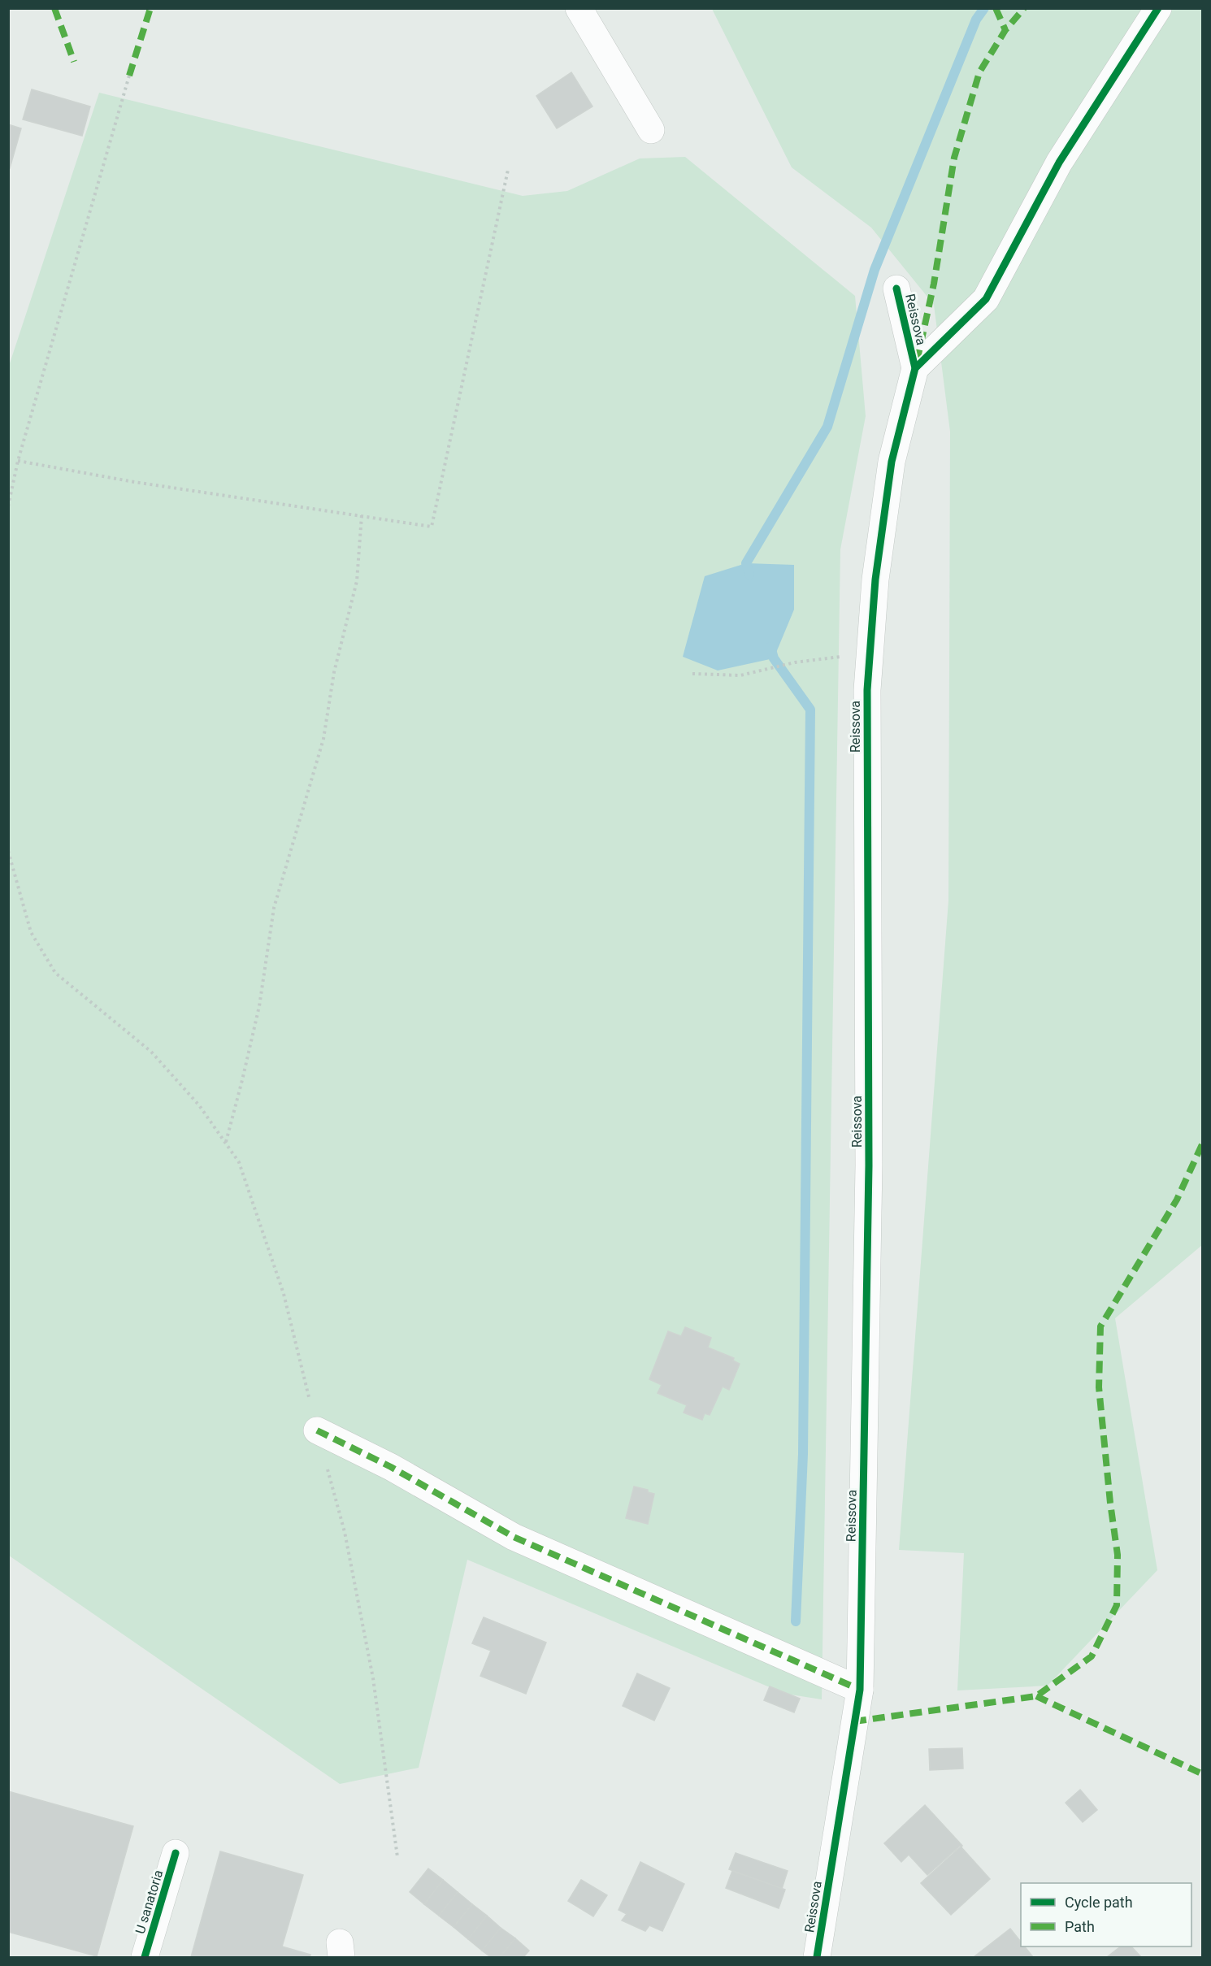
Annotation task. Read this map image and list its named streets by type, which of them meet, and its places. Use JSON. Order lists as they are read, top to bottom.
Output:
{
  "streets": {
    "street": ["Reissova", "U sanatoria"]
  },
  "legend": ["Cycle path", "Path"]
}
